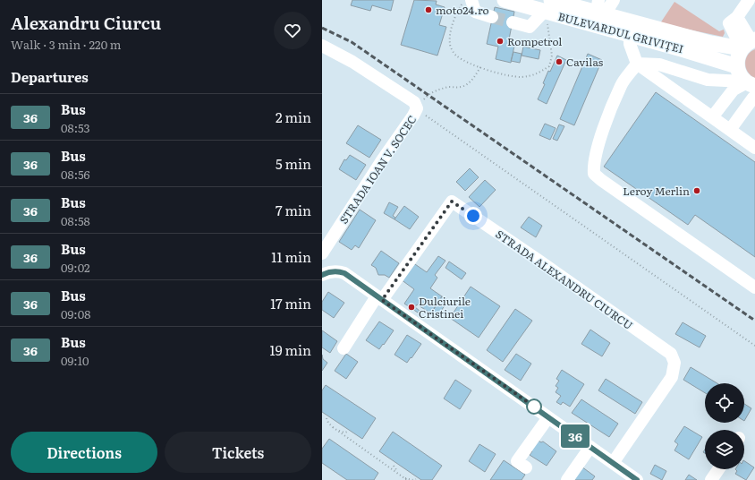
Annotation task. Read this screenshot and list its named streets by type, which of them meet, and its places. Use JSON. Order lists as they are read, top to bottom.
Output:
{
  "streets": {
    "main road": ["BULEVARDUL GRIVIȚEI"],
    "street": ["STRADA IOAN V. SOCEC", "STRADA ALEXANDRU CIURCU"]
  },
  "places": [
    "moto24.ro",
    "Rompetrol",
    "Cavilas",
    "Leroy Merlin",
    "Dulciurile Cristinei"
  ],
  "lines": ["bus line 36"],
  "page": {
    "heading": [
      ["Alexandru Ciurcu", "Walk · 3 min · 220 m"],
      "Departures"
    ],
    "on_map": "36",
    "list": [
      {
        "mark": "36",
        "name": "Bus",
        "note": "08:53",
        "value": "2 min"
      },
      {
        "mark": "36",
        "name": "Bus",
        "note": "08:56",
        "value": "5 min"
      },
      {
        "mark": "36",
        "name": "Bus",
        "note": "08:58",
        "value": "7 min"
      },
      {
        "mark": "36",
        "name": "Bus",
        "note": "09:02",
        "value": "11 min"
      },
      {
        "mark": "36",
        "name": "Bus",
        "note": "09:08",
        "value": "17 min"
      },
      {
        "mark": "36",
        "name": "Bus",
        "note": "09:10",
        "value": "19 min"
      }
    ],
    "buttons": ["Directions", "Tickets"]
  }
}
